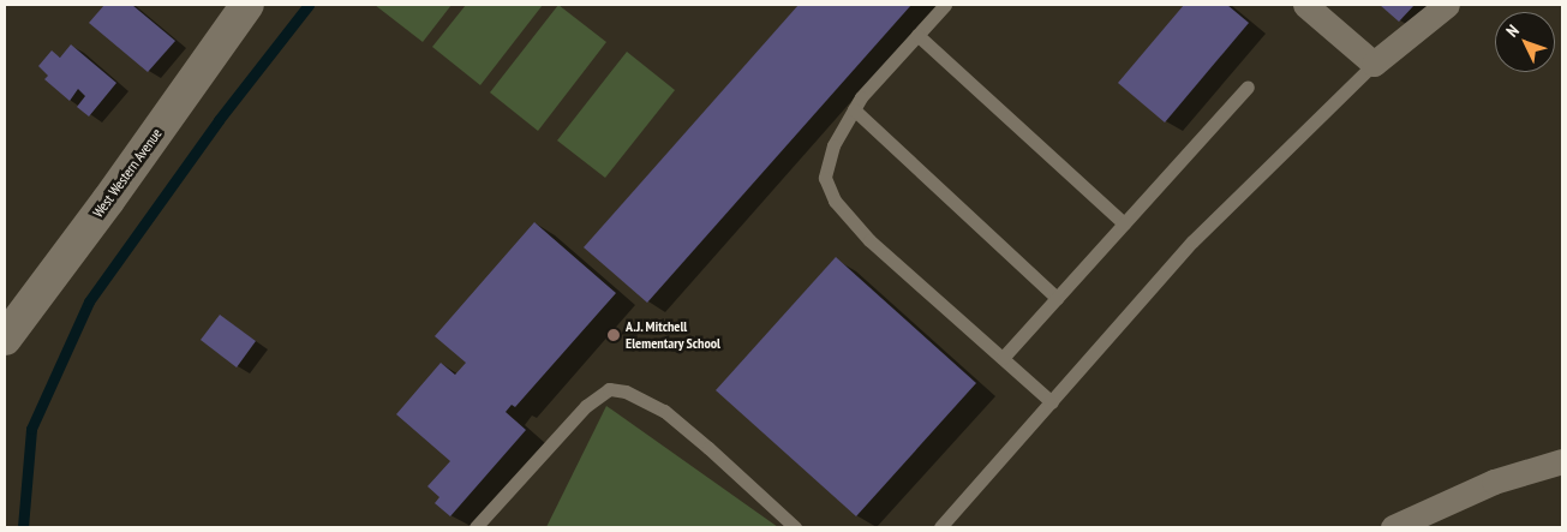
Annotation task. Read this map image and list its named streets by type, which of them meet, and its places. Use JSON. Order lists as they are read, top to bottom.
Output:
{
  "streets": {
    "street": ["West Western Avenue"]
  },
  "places": ["A.J. Mitchell Elementary School"],
  "north": "top left"
}
